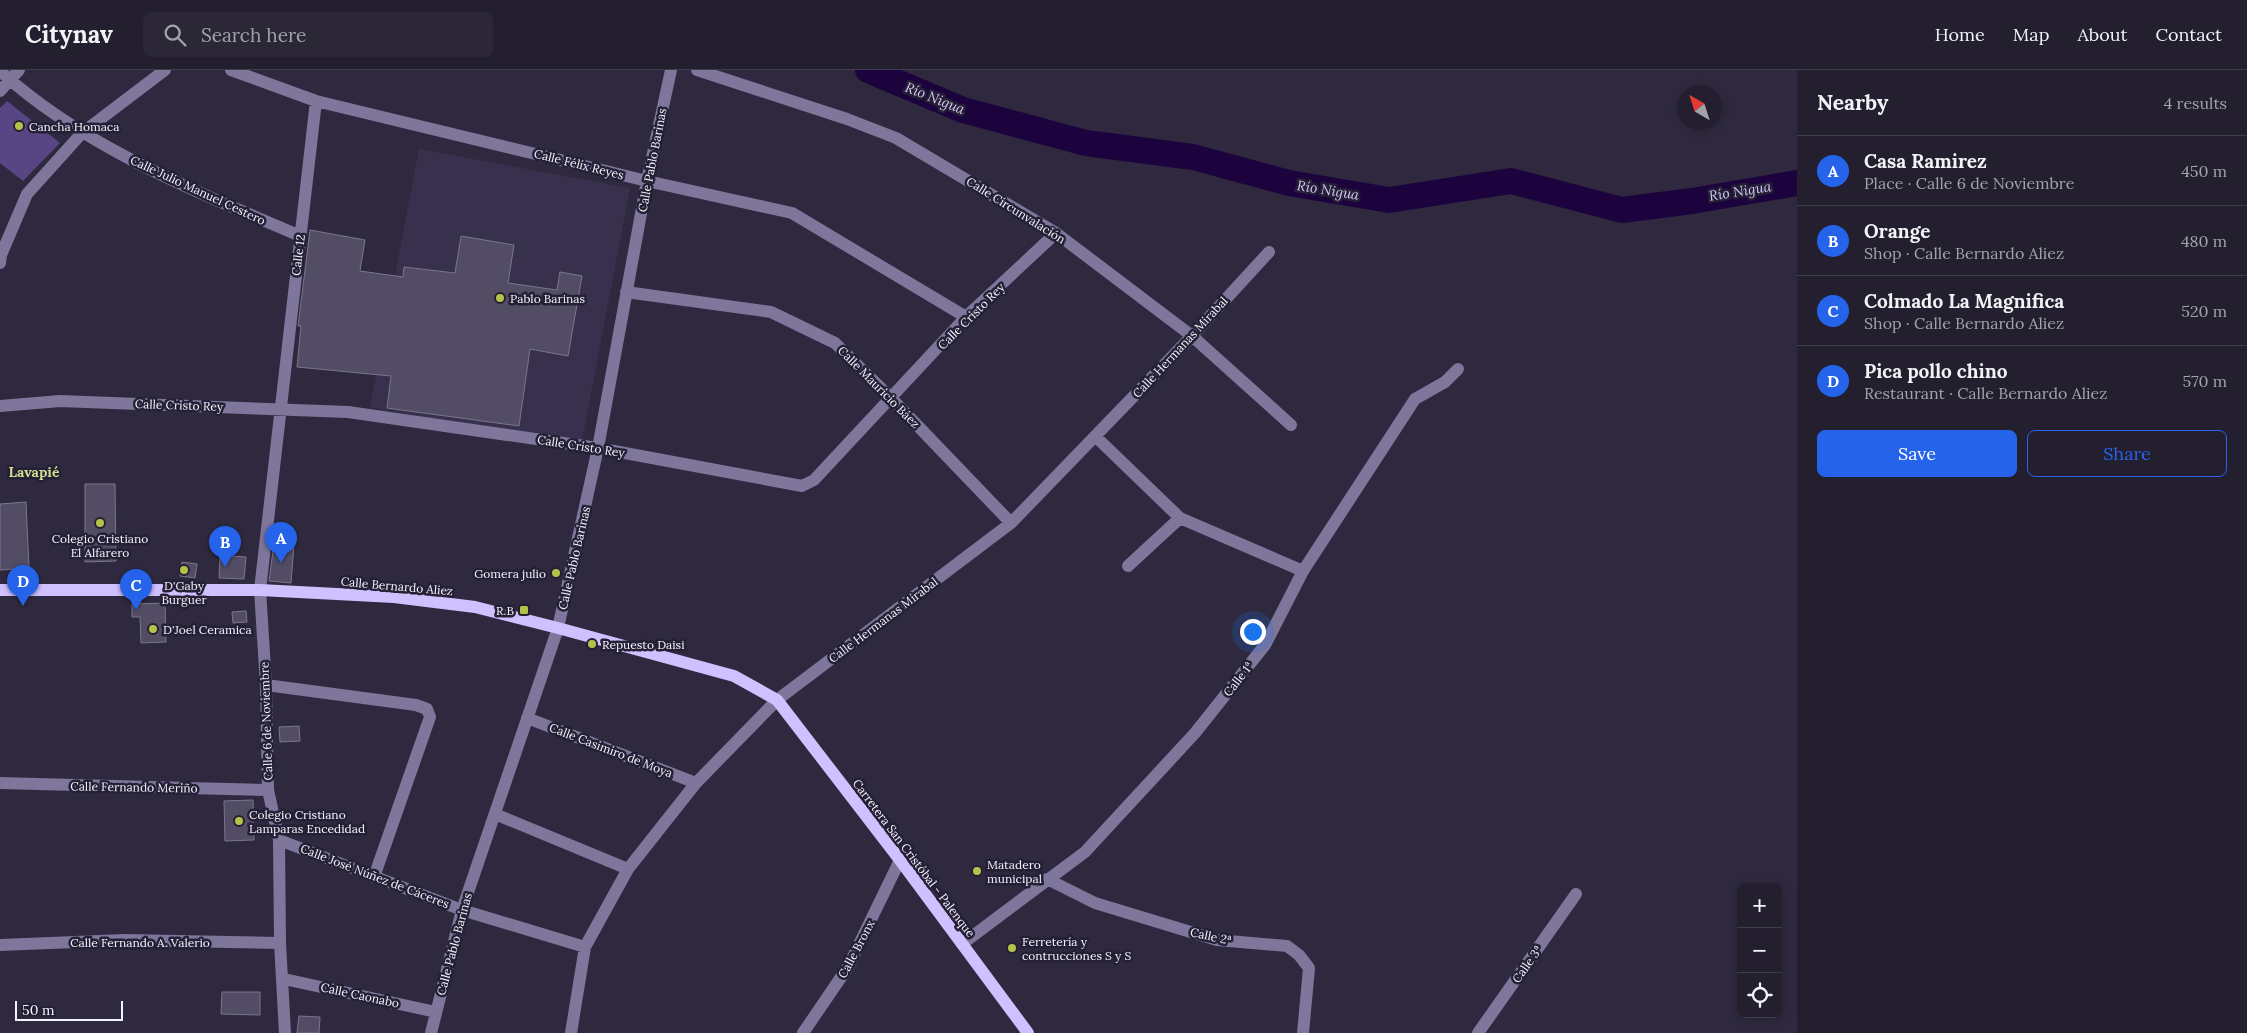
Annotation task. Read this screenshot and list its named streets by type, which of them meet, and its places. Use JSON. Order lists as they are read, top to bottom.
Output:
{
  "streets": {
    "main road": ["Calle Bernardo Aliez", "Carretera San Cristóbal - Palenque"],
    "street": [
      "Calle Pablo Barinas",
      "Calle Félix Reyes",
      "Calle Julio Manuel Cestero",
      "Calle Circunvalación",
      "Calle 12",
      "Calle Cristo Rey",
      "Calle Hermanas Mirabal",
      "Calle Mauricio Báez",
      "Calle 1ª",
      "Calle 6 de Noviembre",
      "Calle Casimiro de Moya",
      "Calle Fernando Meriño",
      "Calle José Núñez de Cáceres",
      "Calle 2ª",
      "Calle Fernando A. Valerio",
      "Calle Bronx",
      "Calle 3ª",
      "Calle Caonabo"
    ]
  },
  "crossings": [
    ["Calle Pablo Barinas", "Calle Félix Reyes"],
    ["Calle Pablo Barinas", "Calle Cristo Rey"],
    ["Calle Pablo Barinas", "Calle Mauricio Báez"],
    ["Calle Pablo Barinas", "Calle Bernardo Aliez"],
    ["Calle Pablo Barinas", "Calle Casimiro de Moya"],
    ["Calle Pablo Barinas", "Calle José Núñez de Cáceres"],
    ["Calle Pablo Barinas", "Calle Caonabo"],
    ["Calle Félix Reyes", "Calle 12"],
    ["Calle Félix Reyes", "Calle Cristo Rey"],
    ["Calle Julio Manuel Cestero", "Calle 12"],
    ["Calle Circunvalación", "Calle Cristo Rey"],
    ["Calle Circunvalación", "Calle Hermanas Mirabal"],
    ["Calle 12", "Calle Cristo Rey"],
    ["Calle 12", "Calle 6 de Noviembre"],
    ["Calle Cristo Rey", "Calle Mauricio Báez"],
    ["Calle Cristo Rey", "Calle 6 de Noviembre"],
    ["Calle Hermanas Mirabal", "Calle Mauricio Báez"],
    ["Calle Hermanas Mirabal", "Calle Bernardo Aliez"],
    ["Calle Hermanas Mirabal", "Calle Casimiro de Moya"],
    ["Calle Hermanas Mirabal", "Carretera San Cristóbal - Palenque"],
    ["Calle Hermanas Mirabal", "Calle José Núñez de Cáceres"],
    ["Calle Bernardo Aliez", "Calle 6 de Noviembre"],
    ["Calle Bernardo Aliez", "Carretera San Cristóbal - Palenque"],
    ["Calle 1ª", "Carretera San Cristóbal - Palenque"],
    ["Calle 1ª", "Calle 2ª"],
    ["Calle 6 de Noviembre", "Calle Fernando Meriño"],
    ["Calle 6 de Noviembre", "Calle José Núñez de Cáceres"],
    ["Calle 6 de Noviembre", "Calle Fernando A. Valerio"],
    ["Calle 6 de Noviembre", "Calle Caonabo"],
    ["Carretera San Cristóbal - Palenque", "Calle Bronx"]
  ],
  "districts": ["Lavapié"],
  "water": ["Río Nigua"],
  "places": {
    "other": [
      "Cancha Homaca",
      "Pablo Barinas",
      "Colegio Cristiano El Alfarero",
      "D'Gaby Burguer",
      "Gomera julio",
      "D'Joel Ceramica",
      "Repuesto Daisi",
      "Colegio Cristiano Lamparas Encedidad",
      "Matadero municipal",
      "Ferretería y contrucciones S y S"
    ],
    "transit": ["R.B"]
  },
  "scale_bar": "50 m",
  "north": "top left",
  "page": {
    "header": "Citynav",
    "search": "Search here",
    "nav": [
      "Home",
      "Map",
      "About",
      "Contact"
    ],
    "heading": ["Nearby", "4 results"],
    "list": [
      {
        "mark": "A",
        "name": "Casa Ramirez",
        "note": "Place · Calle 6 de Noviembre",
        "value": "450 m"
      },
      {
        "mark": "B",
        "name": "Orange",
        "note": "Shop · Calle Bernardo Aliez",
        "value": "480 m"
      },
      {
        "mark": "C",
        "name": "Colmado La Magnifica",
        "note": "Shop · Calle Bernardo Aliez",
        "value": "520 m"
      },
      {
        "mark": "D",
        "name": "Pica pollo chino",
        "note": "Restaurant · Calle Bernardo Aliez",
        "value": "570 m"
      }
    ],
    "buttons": ["Save", "Share"],
    "pins": [
      "A",
      "B",
      "D",
      "C"
    ],
    "map_buttons": ["+", "−"],
    "scale": "50 m"
  }
}
